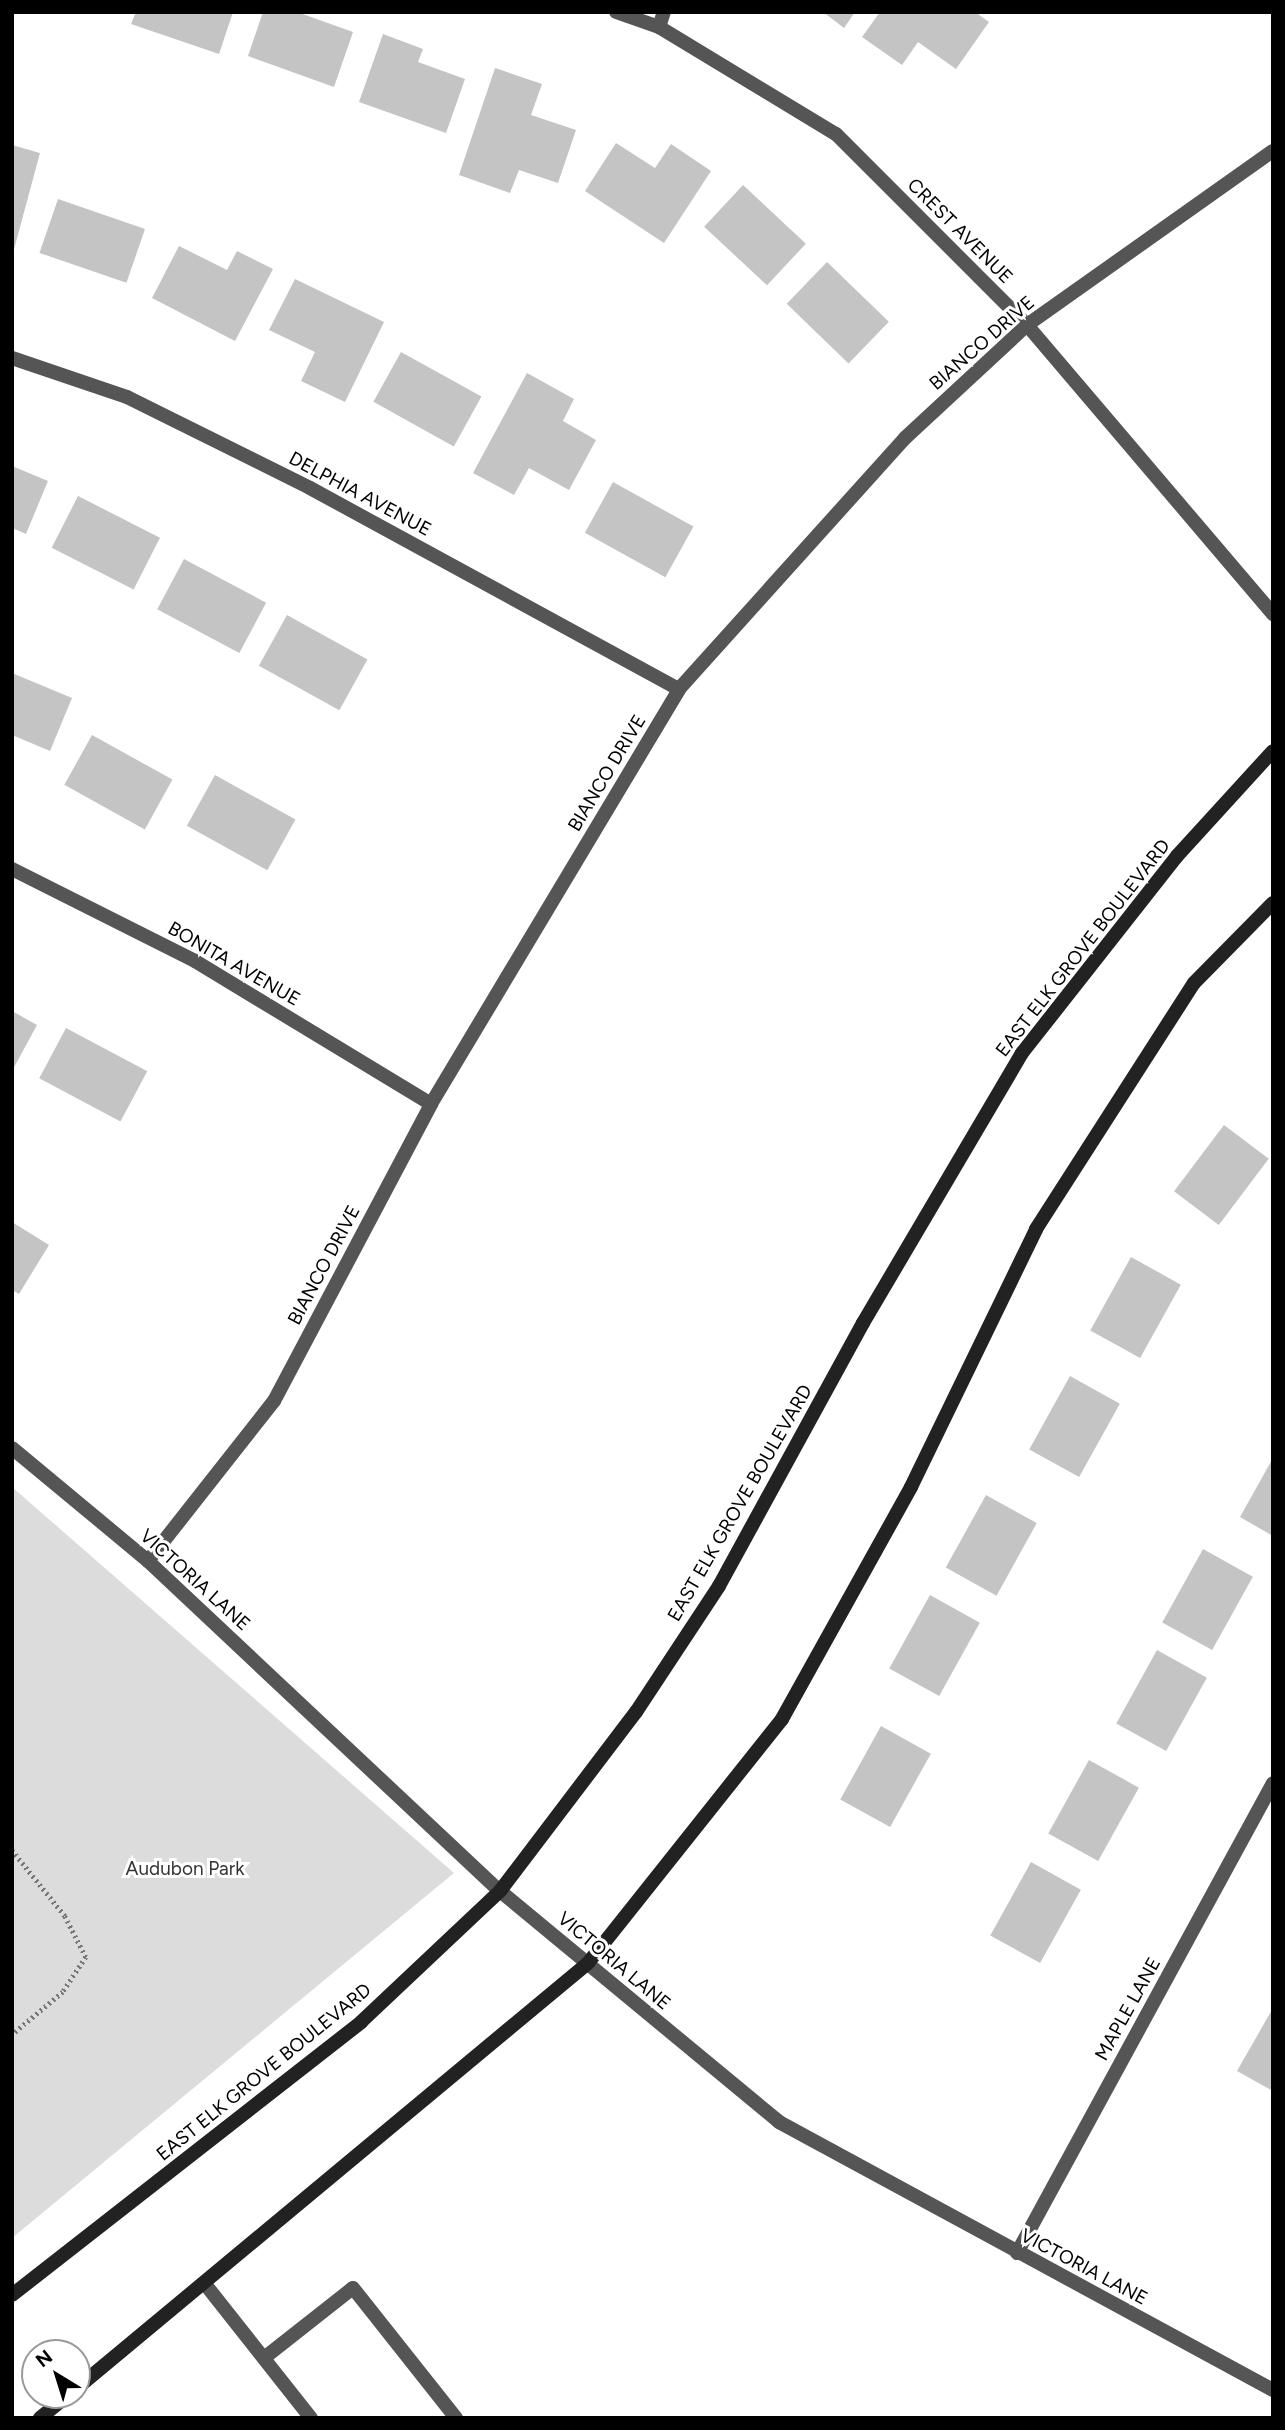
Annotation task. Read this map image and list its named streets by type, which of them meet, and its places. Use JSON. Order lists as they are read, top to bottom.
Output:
{
  "streets": {
    "street": [
      "CREST AVENUE",
      "BIANCO DRIVE",
      "DELPHIA AVENUE",
      "EAST ELK GROVE BOULEVARD",
      "BONITA AVENUE",
      "VICTORIA LANE",
      "MAPLE LANE"
    ]
  },
  "crossings": [
    ["CREST AVENUE", "BIANCO DRIVE"],
    ["BIANCO DRIVE", "DELPHIA AVENUE"],
    ["BIANCO DRIVE", "BONITA AVENUE"],
    ["BIANCO DRIVE", "VICTORIA LANE"],
    ["EAST ELK GROVE BOULEVARD", "VICTORIA LANE"],
    ["VICTORIA LANE", "MAPLE LANE"]
  ],
  "parks": ["Audubon Park"],
  "north": "top left"
}
